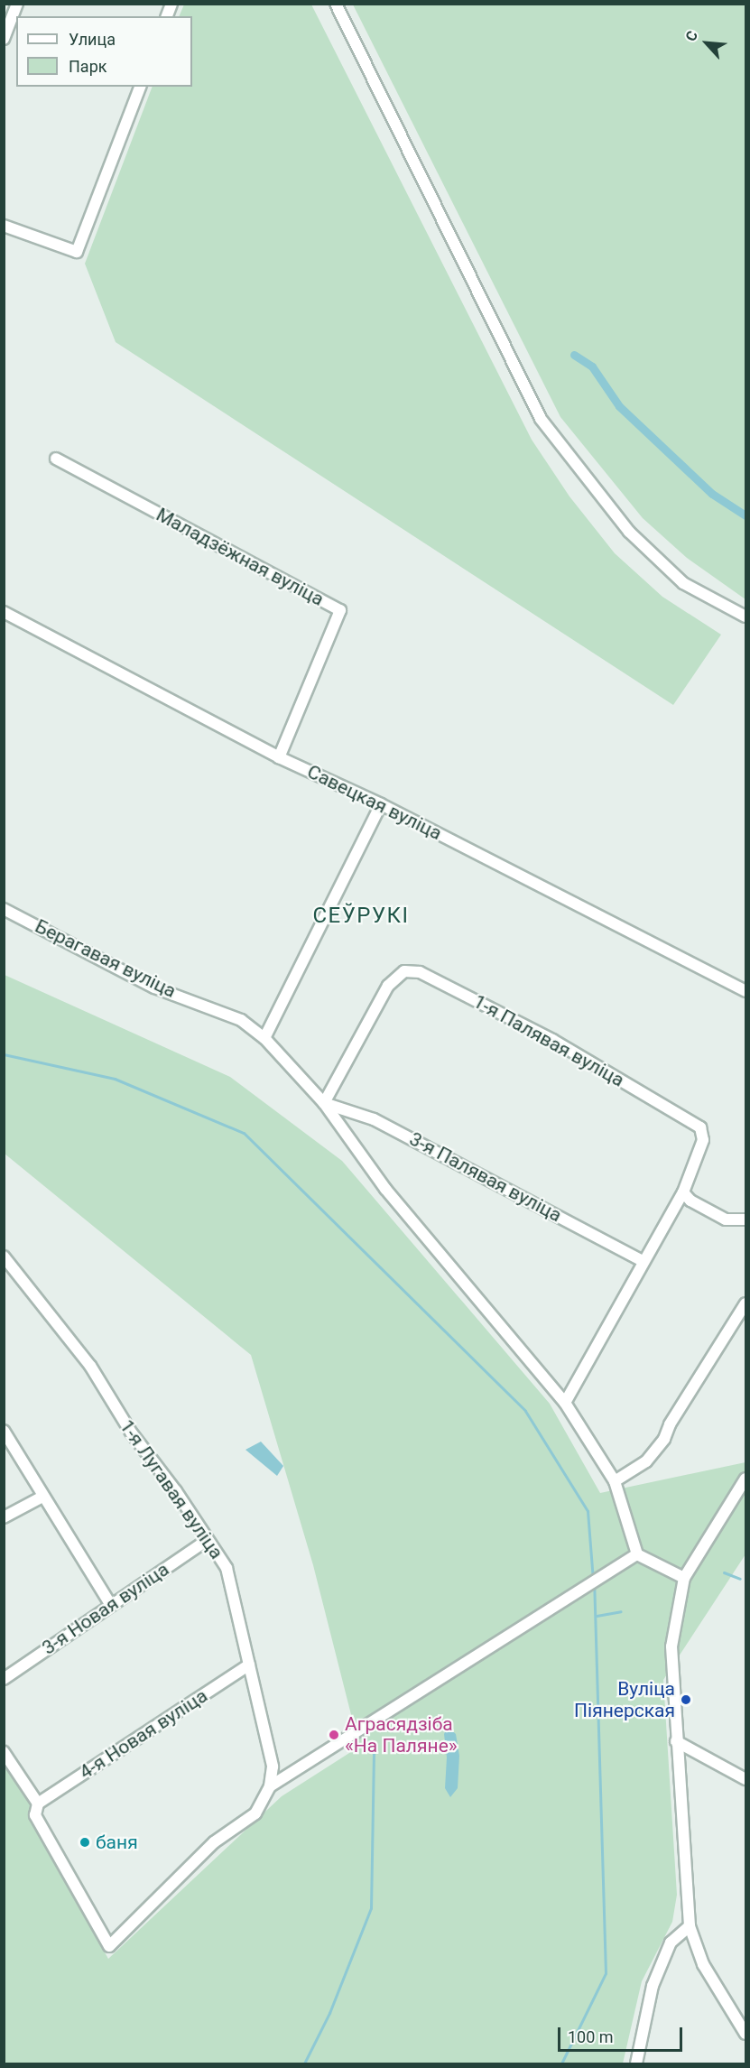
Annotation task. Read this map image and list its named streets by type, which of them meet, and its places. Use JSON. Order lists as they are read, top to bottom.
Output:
{
  "streets": {
    "street": [
      "Маладзёжная вуліца",
      "Савецкая вуліца",
      "Берагавая вуліца",
      "1-я Палявая вуліца",
      "3-я Палявая вуліца",
      "1-я Лугавая вуліца",
      "3-я Новая вуліца",
      "4-я Новая вуліца"
    ]
  },
  "crossings": [
    ["Маладзёжная вуліца", "Савецкая вуліца"],
    ["Берагавая вуліца", "1-я Палявая вуліца"],
    ["Берагавая вуліца", "3-я Палявая вуліца"],
    ["1-я Палявая вуліца", "3-я Палявая вуліца"],
    ["1-я Лугавая вуліца", "3-я Новая вуліца"],
    ["1-я Лугавая вуліца", "4-я Новая вуліца"]
  ],
  "districts": ["СЕЎРУКІ"],
  "places": ["Вуліца Піянерская", "Аграсядзіба «На Паляне»", "баня"],
  "legend": ["Улица", "Парк"],
  "scale_bar": "100 m",
  "north": "top left"
}
